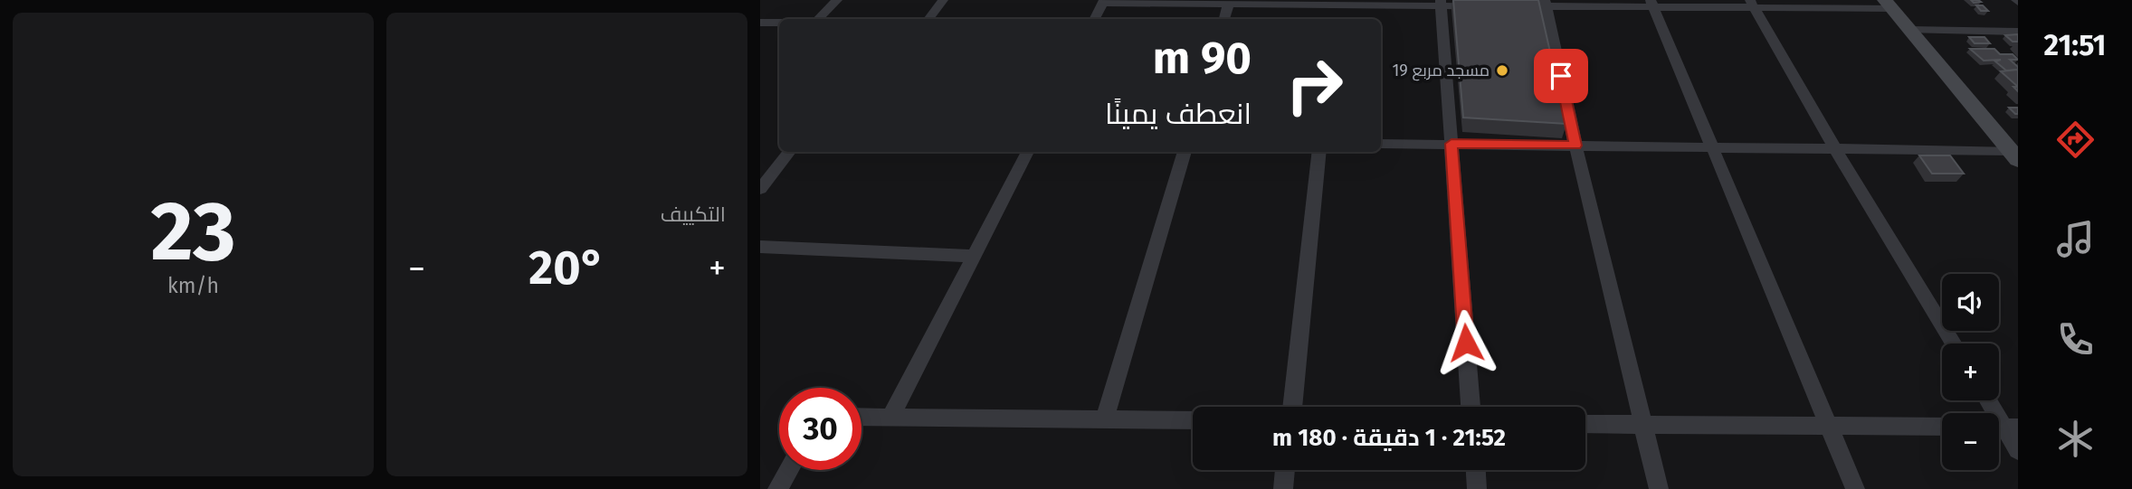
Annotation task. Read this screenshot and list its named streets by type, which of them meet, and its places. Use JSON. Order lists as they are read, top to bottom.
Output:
{
  "places": ["مسجد مربع 19"],
  "page": {
    "tabs": "21:51",
    "tile": [
      "التكييف",
      ["23", "km/h"]
    ],
    "turn": ["90 m", "انعطف يمينًا"],
    "heat": ["−", "20°", "+"],
    "map_buttons": ["+", "−"],
    "limit": "30",
    "trip": "21:52 · 1 دقيقة · 180 m"
  }
}
